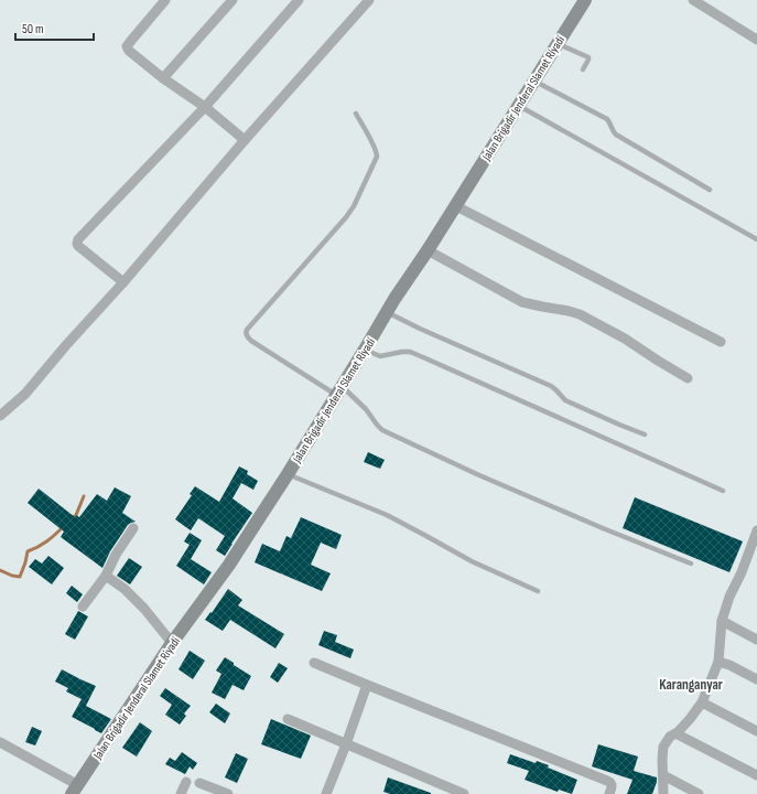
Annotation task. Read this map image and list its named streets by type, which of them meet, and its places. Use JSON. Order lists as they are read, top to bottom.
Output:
{
  "streets": {
    "main road": ["Jalan Brigadir Jenderal Slamet Riyadi"]
  },
  "districts": ["Karanganyar"],
  "scale_bar": "50 m"
}
